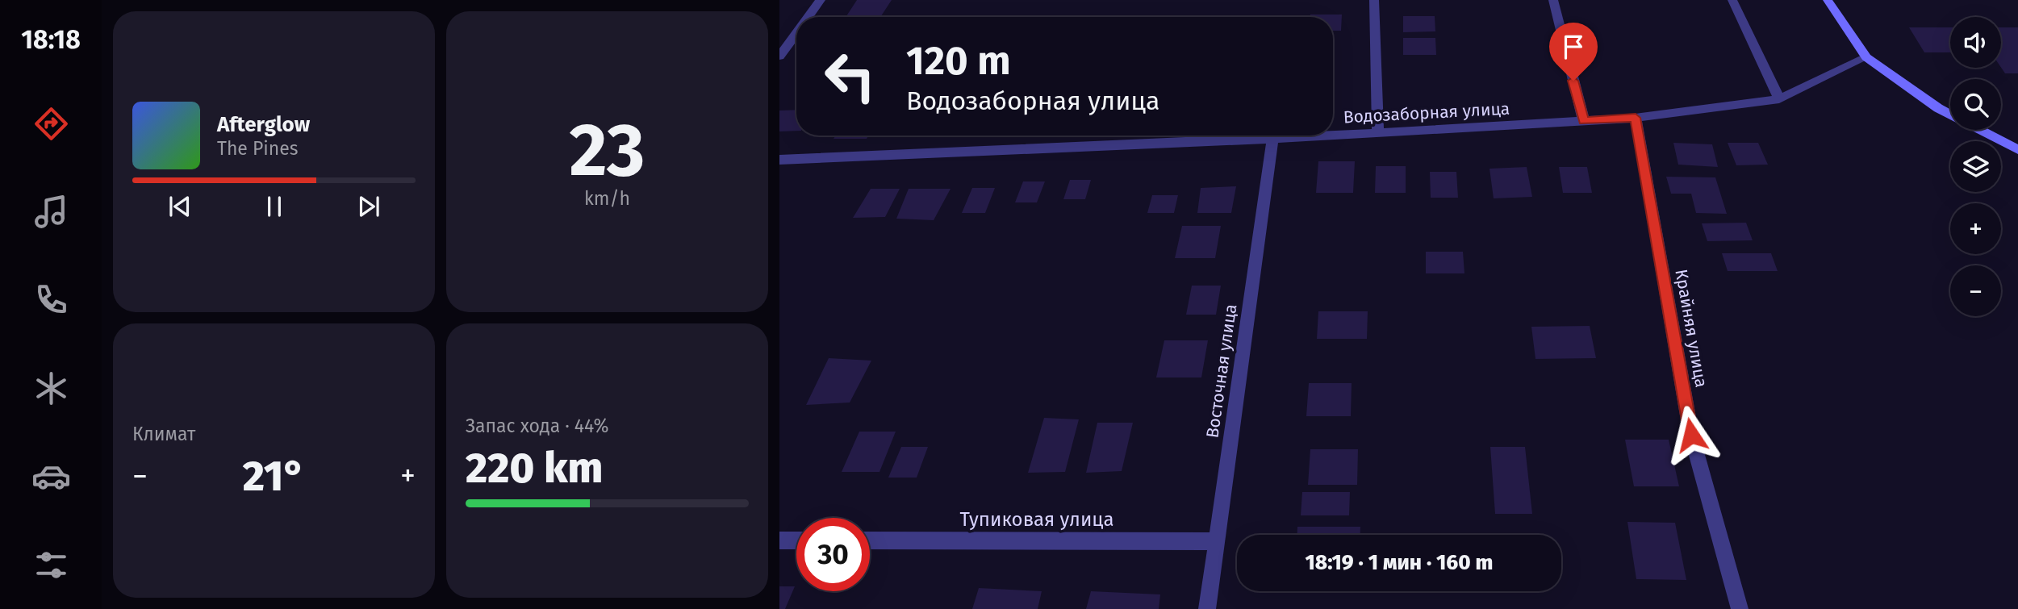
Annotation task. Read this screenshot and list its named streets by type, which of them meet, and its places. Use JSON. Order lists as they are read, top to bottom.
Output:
{
  "streets": {
    "street": [
      "Водозаборная улица",
      "Крайняя улица",
      "Восточная улица",
      "Тупиковая улица"
    ]
  },
  "crossings": [
    ["Водозаборная улица", "Крайняя улица"],
    ["Водозаборная улица", "Восточная улица"],
    ["Восточная улица", "Тупиковая улица"]
  ],
  "page": {
    "tabs": "18:18",
    "tile": [
      ["23", "km/h"],
      "Климат",
      ["Запас хода · 44%", "220 km"]
    ],
    "map_buttons": ["+", "−"],
    "turn": ["120 m", "Водозаборная улица"],
    "song": ["Afterglow", "The Pines"],
    "heat": ["−", "21°", "+"],
    "limit": "30",
    "trip": "18:19 · 1 мин · 160 m"
  }
}
